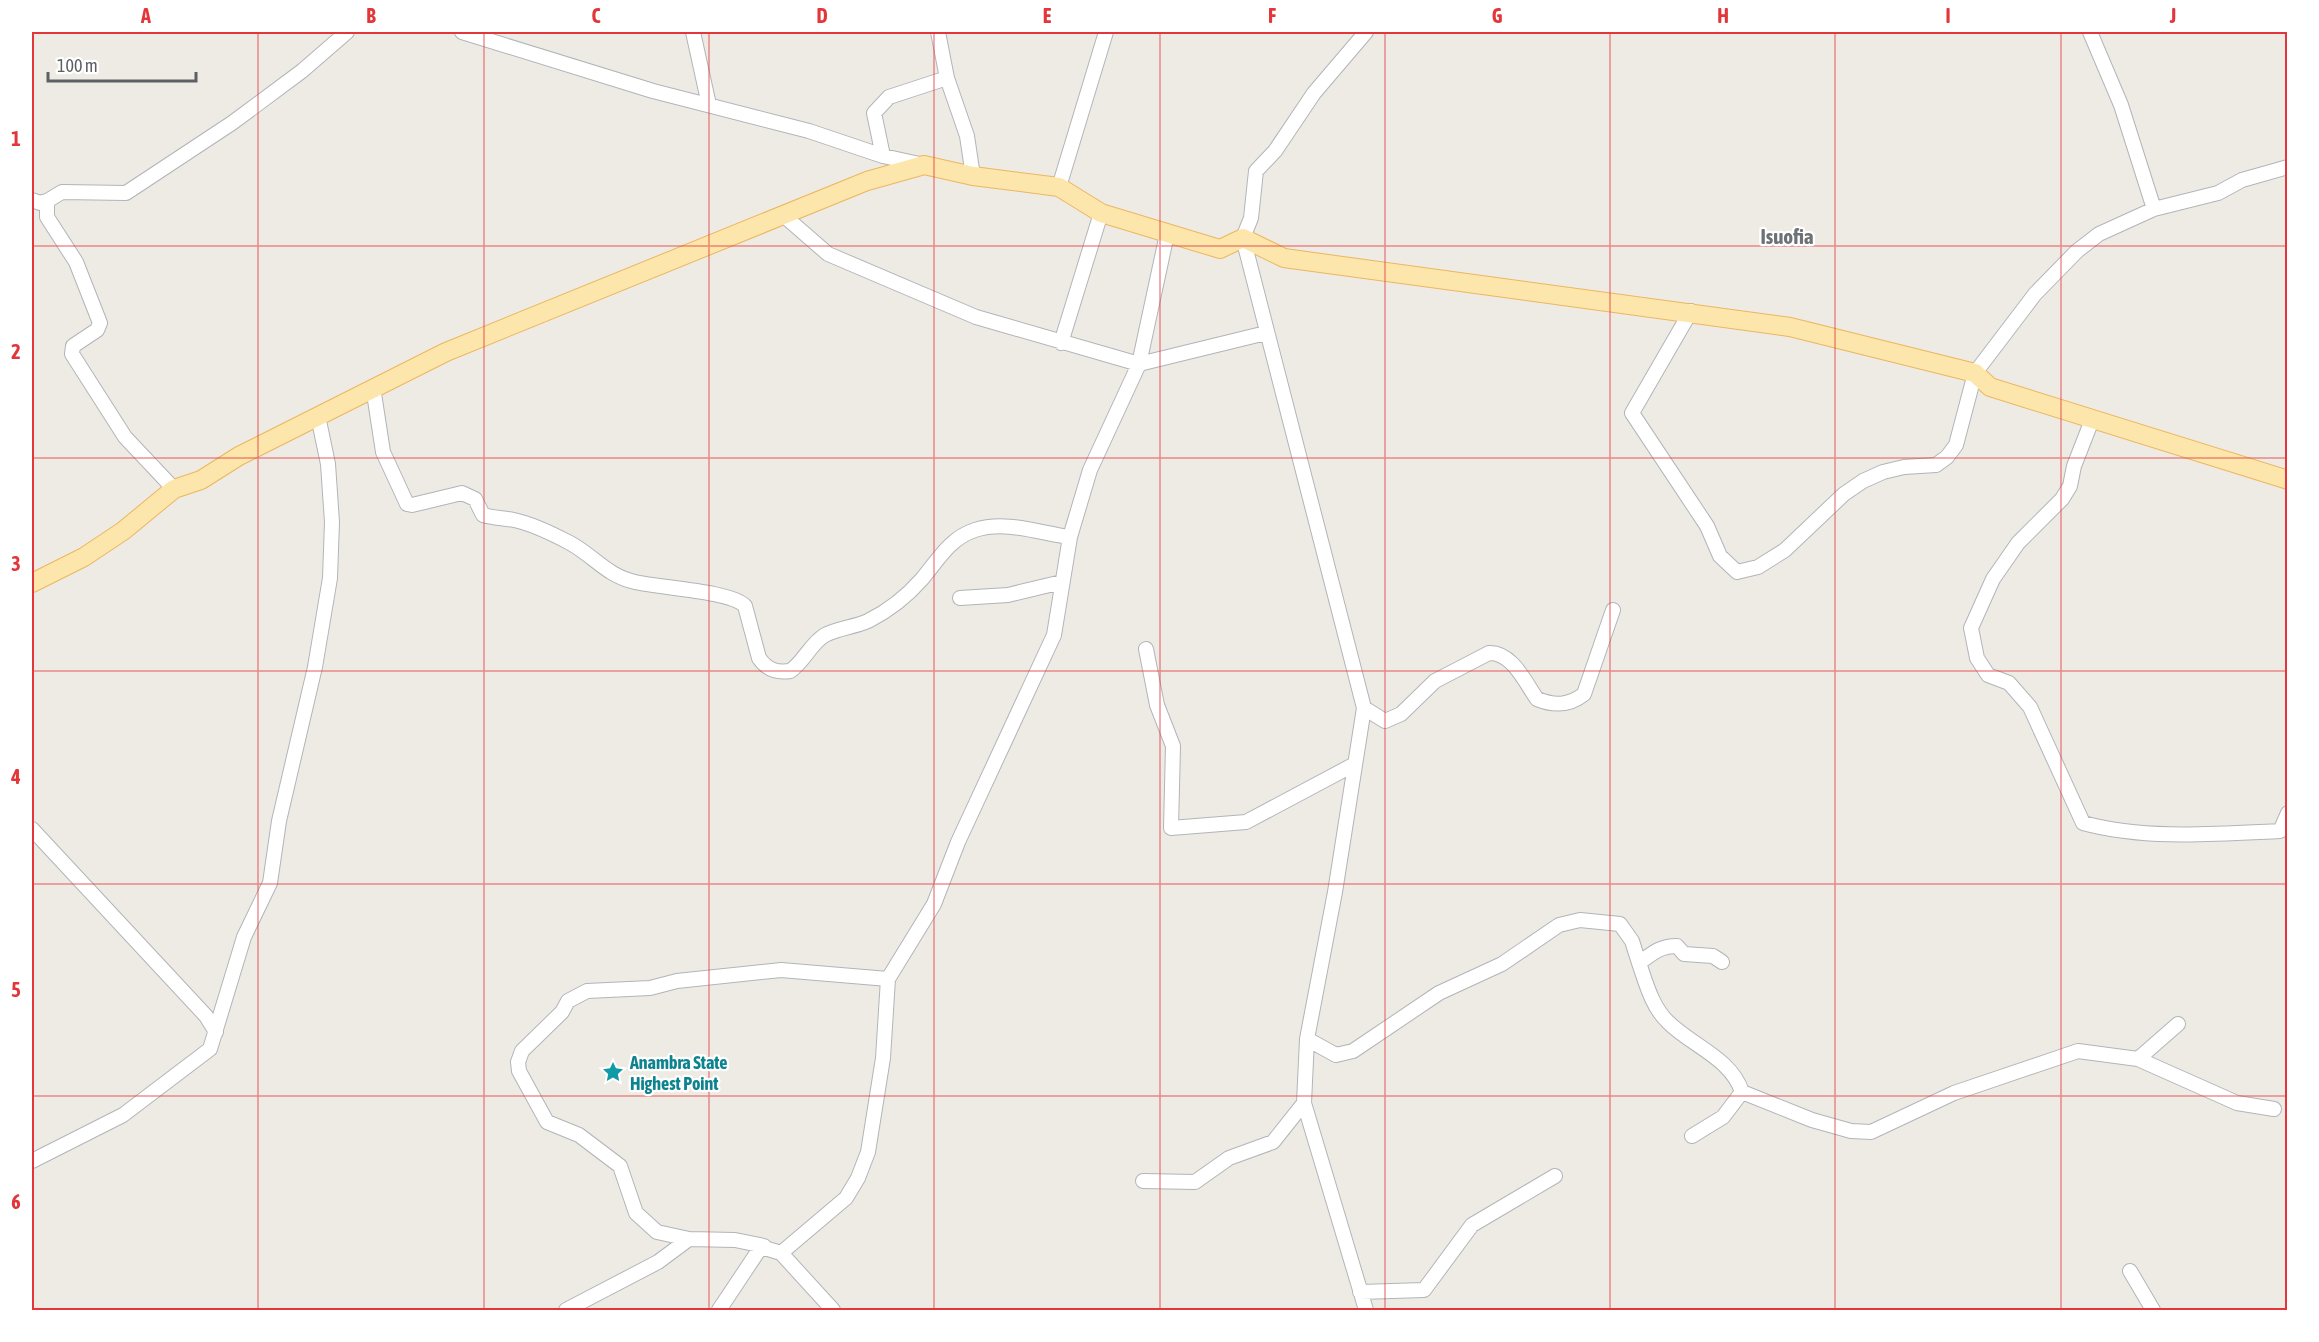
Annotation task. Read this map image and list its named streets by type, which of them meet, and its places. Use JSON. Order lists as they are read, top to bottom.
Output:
{
  "districts": ["Isuofia"],
  "places": {
    "place": ["Anambra State Highest Point"]
  },
  "scale_bar": "100 m",
  "grid": {
    "columns": [
      "A",
      "B",
      "C",
      "D",
      "E",
      "F",
      "G",
      "H",
      "I",
      "J"
    ],
    "rows": [
      "1",
      "2",
      "3",
      "4",
      "5",
      "6"
    ]
  }
}
